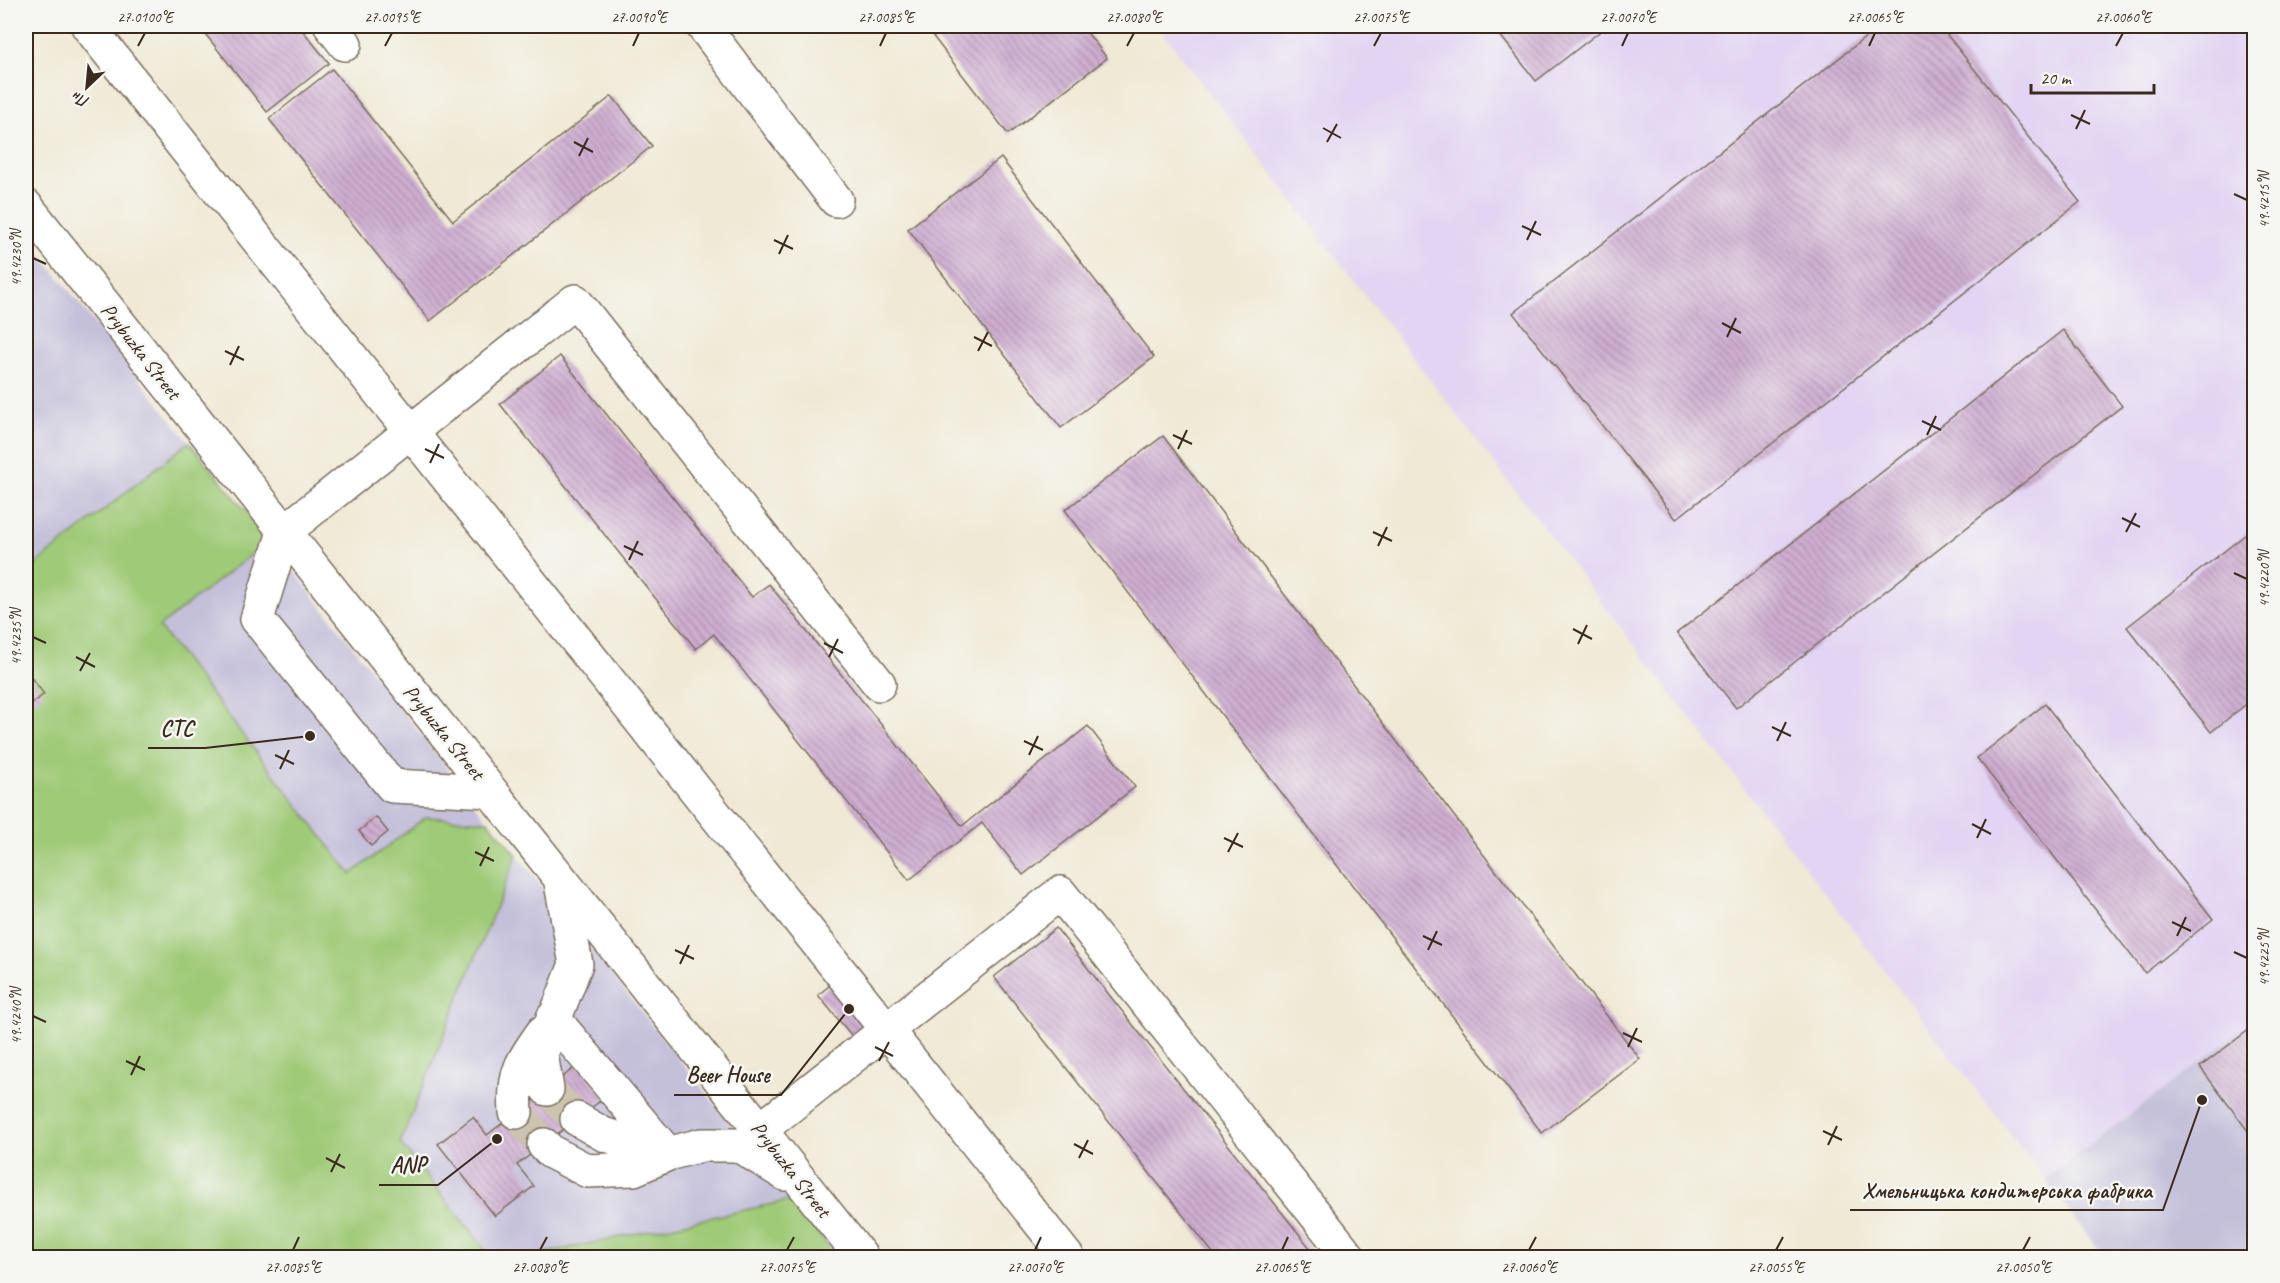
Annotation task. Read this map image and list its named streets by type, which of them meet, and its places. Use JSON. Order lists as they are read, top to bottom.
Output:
{
  "streets": {
    "street": ["Prybuzka Street"]
  },
  "places": [
    "СТС",
    "Beer House",
    "Хмельницька кондитерська фабрика",
    "ANP"
  ],
  "scale_bar": "20 m",
  "north": "bottom left",
  "coordinates": [
    "27.0100°E",
    "27.0095°E",
    "27.0090°E",
    "27.0085°E",
    "27.0080°E",
    "27.0075°E",
    "27.0070°E",
    "27.0065°E",
    "27.0060°E",
    "49.4215°N",
    "49.4230°N",
    "49.4220°N",
    "49.4235°N",
    "49.4225°N",
    "49.4240°N",
    "27.0055°E",
    "27.0050°E"
  ]
}
